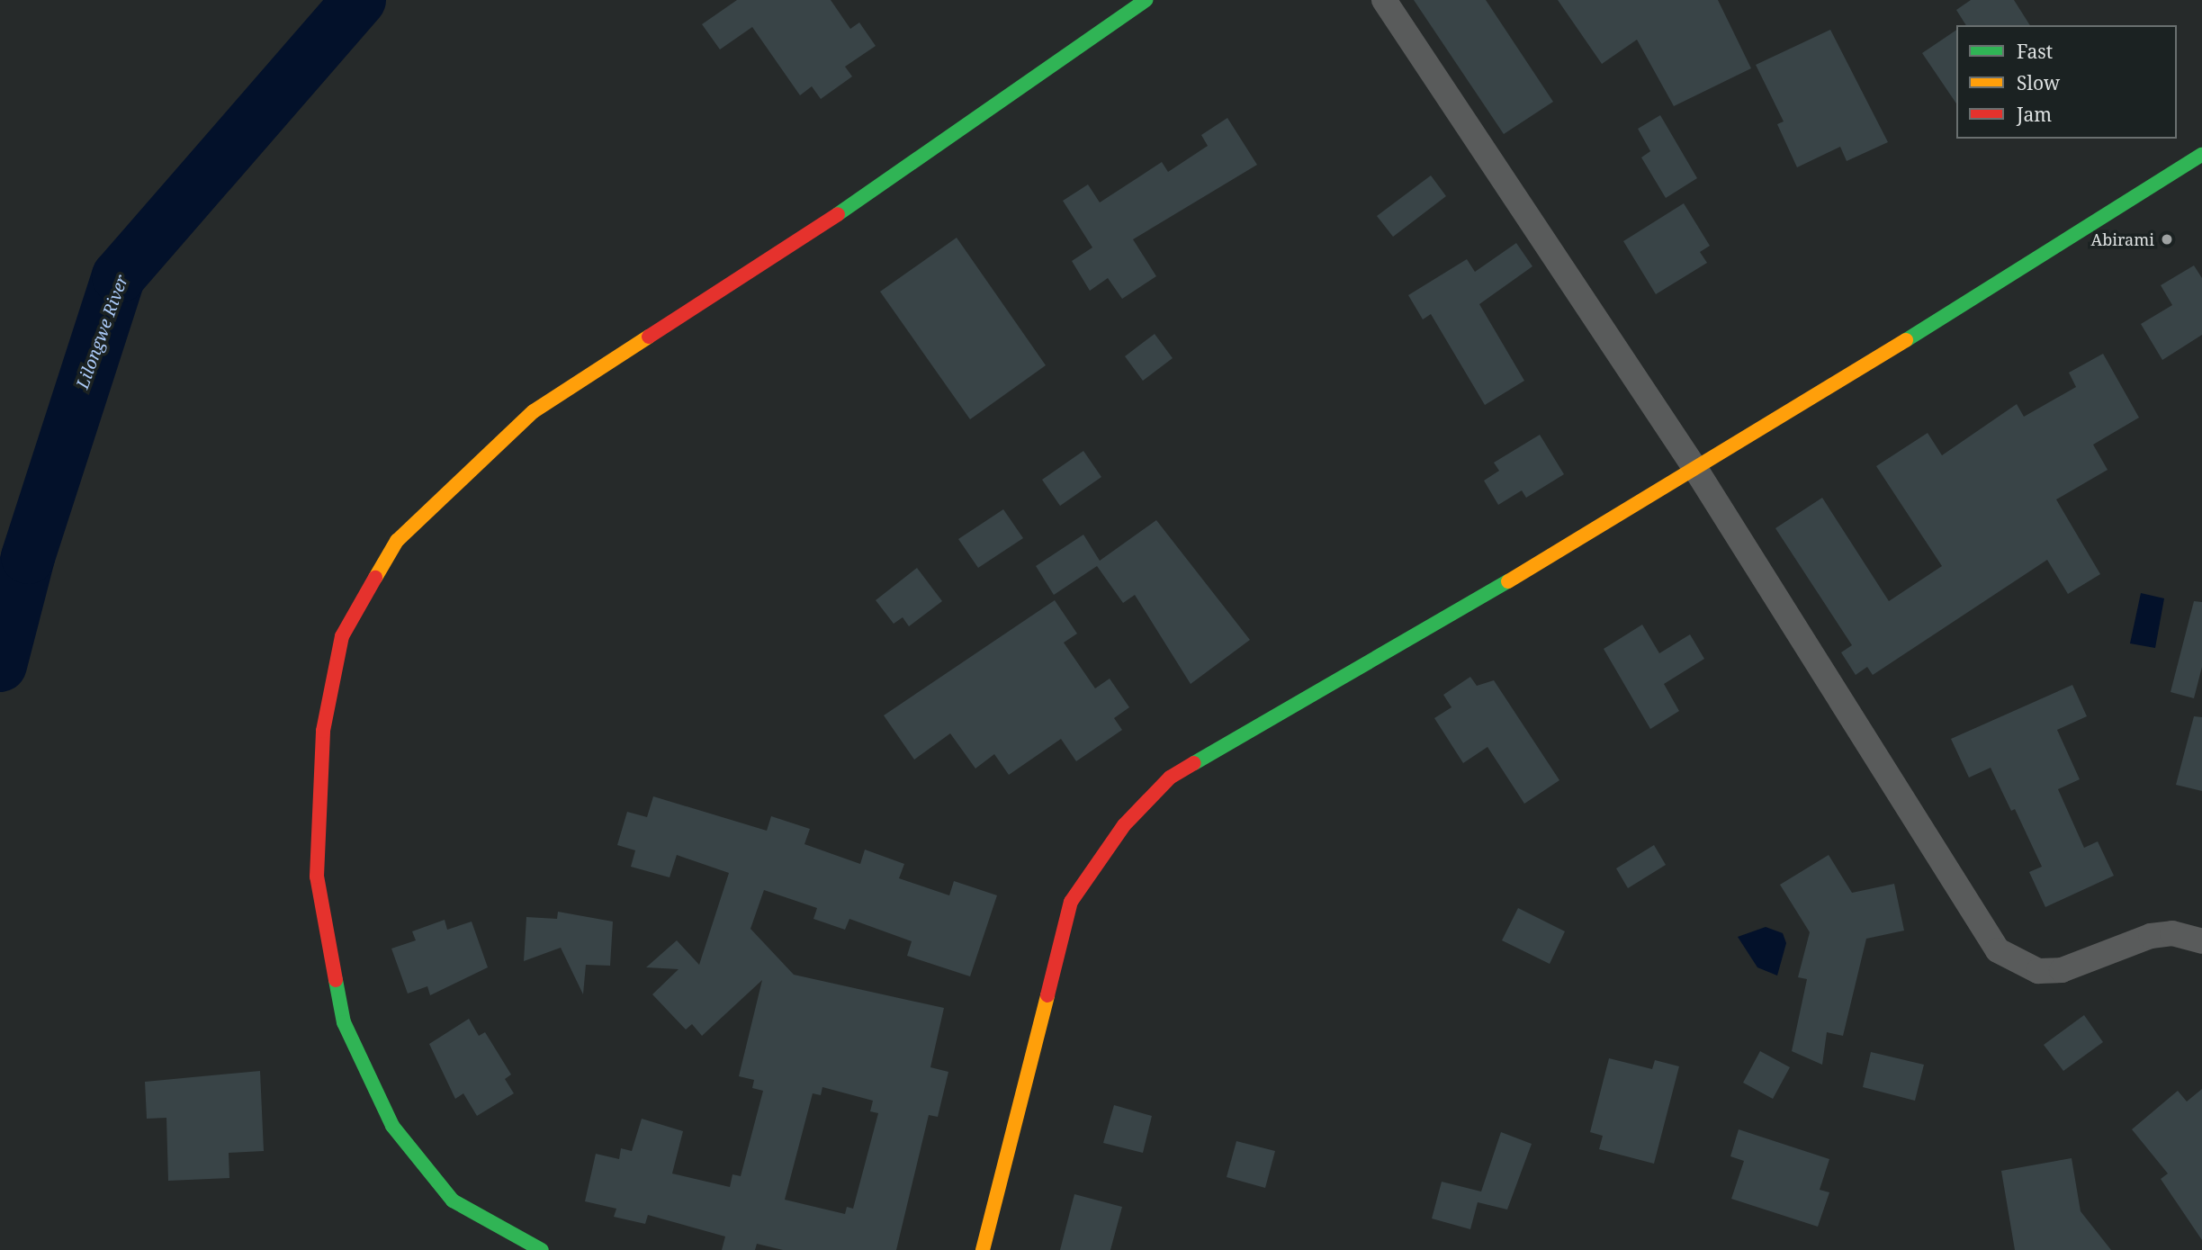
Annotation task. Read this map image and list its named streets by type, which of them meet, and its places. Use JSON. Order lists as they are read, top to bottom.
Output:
{
  "water": ["Lilongwe River"],
  "places": ["Abirami"],
  "legend": ["Fast", "Slow", "Jam"]
}
